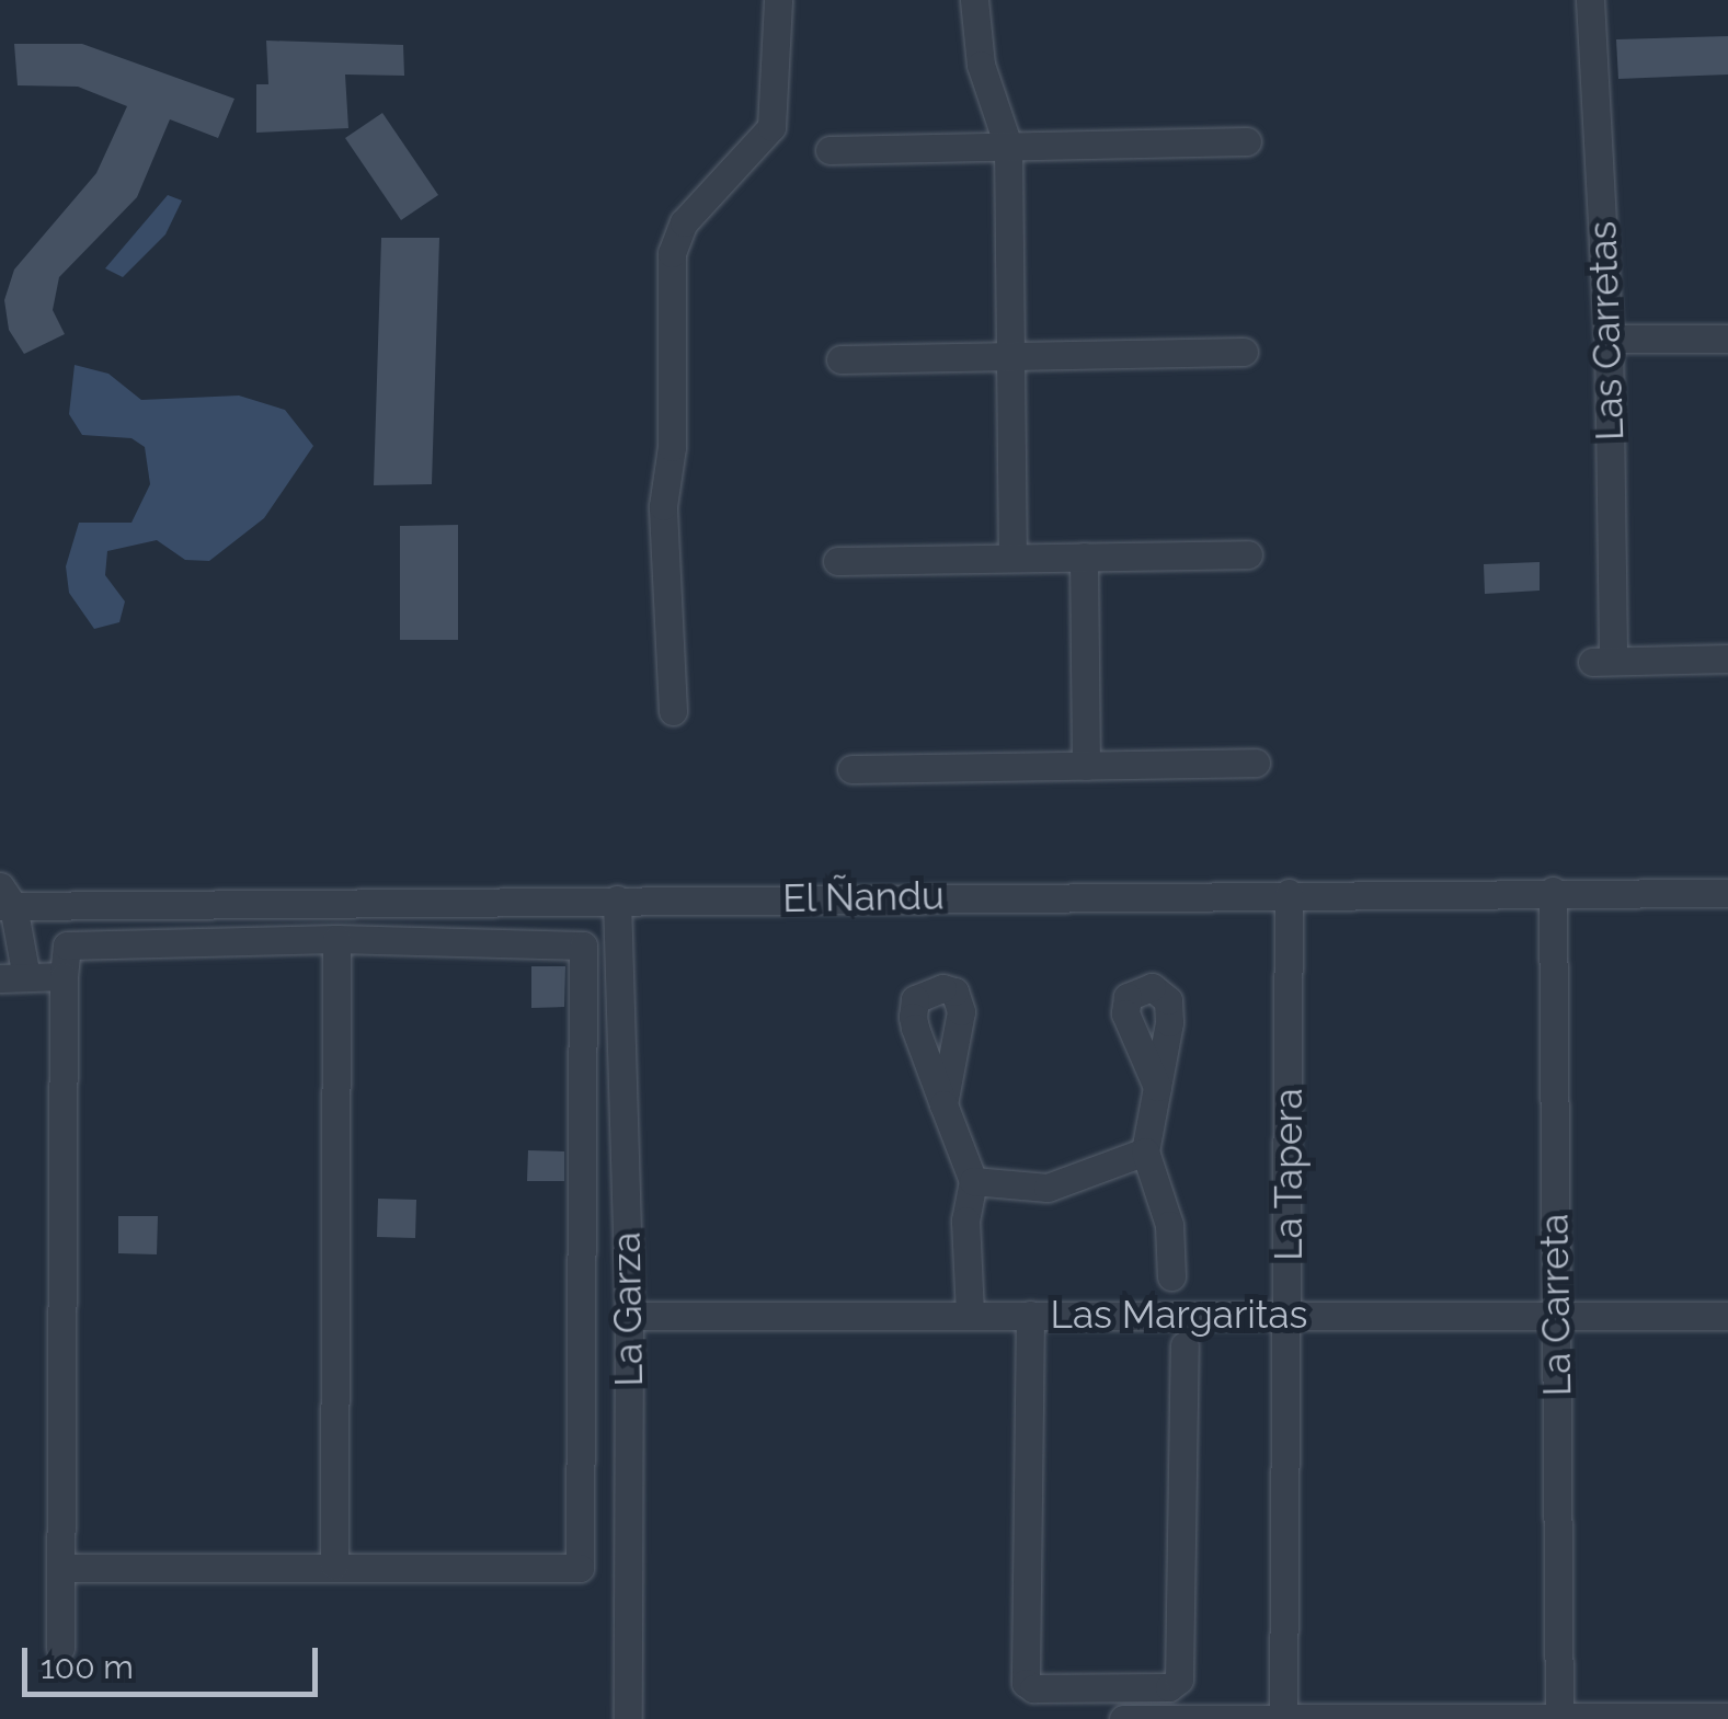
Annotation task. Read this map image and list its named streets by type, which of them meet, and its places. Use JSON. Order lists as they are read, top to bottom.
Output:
{
  "streets": {
    "street": [
      "Las Carretas",
      "El Ñandu",
      "La Tapera",
      "La Carreta",
      "La Garza",
      "Las Margaritas"
    ]
  },
  "crossings": [
    ["El Ñandu", "La Tapera"],
    ["El Ñandu", "La Carreta"],
    ["El Ñandu", "La Garza"],
    ["La Tapera", "Las Margaritas"],
    ["La Carreta", "Las Margaritas"],
    ["La Garza", "Las Margaritas"]
  ],
  "scale_bar": "100 m"
}
